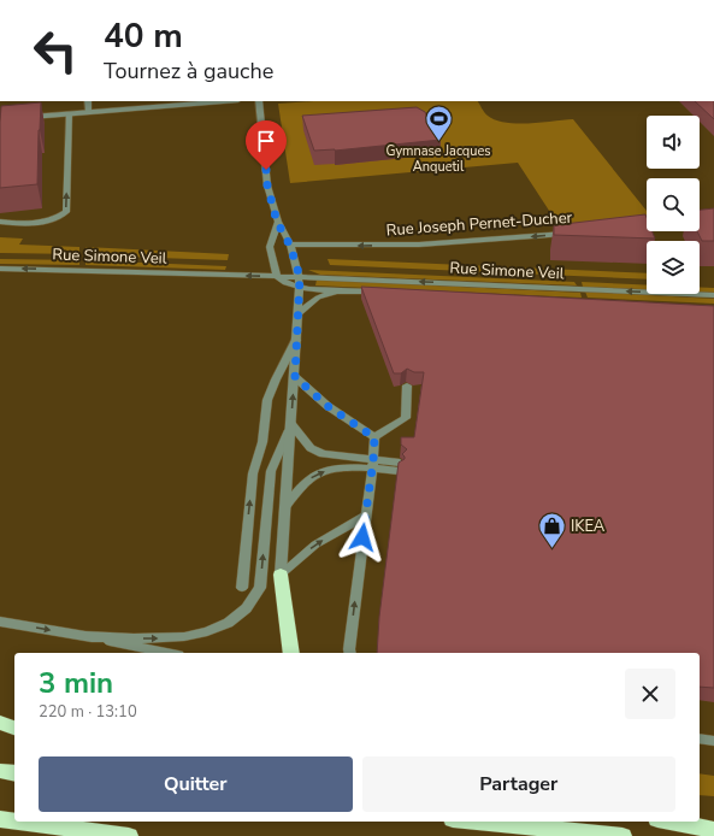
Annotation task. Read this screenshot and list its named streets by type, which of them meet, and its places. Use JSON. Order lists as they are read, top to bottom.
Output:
{
  "streets": {
    "street": ["Rue Joseph Pernet-Ducher", "Rue Simone Veil"]
  },
  "one_way": ["Rue Joseph Pernet-Ducher", "Rue Simone Veil"],
  "places": {
    "sports": ["Gymnase Jacques Anquetil"],
    "shop": ["IKEA"]
  },
  "page": {
    "turn": ["40 m", "Tournez à gauche"],
    "heading": ["3 min", "220 m · 13:10"],
    "buttons": ["Quitter", "Partager"]
  }
}
